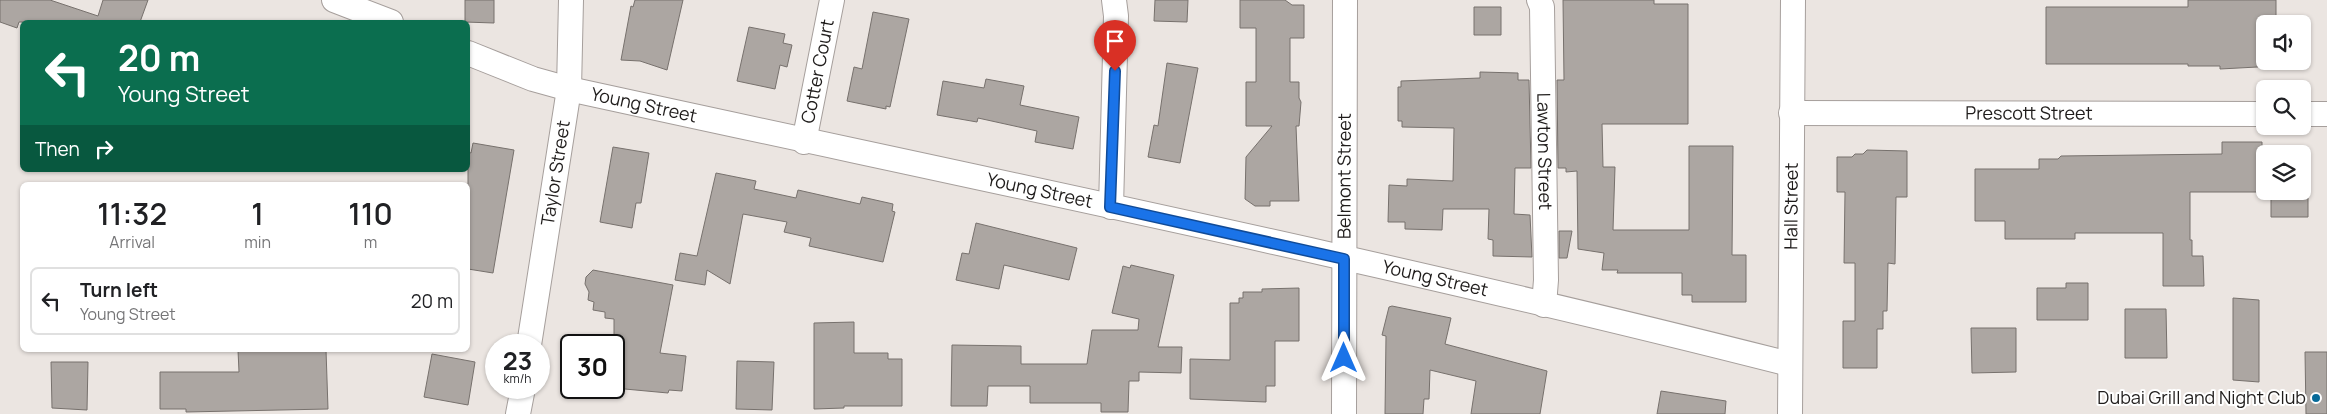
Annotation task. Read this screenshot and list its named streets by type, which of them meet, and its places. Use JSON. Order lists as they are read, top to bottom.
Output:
{
  "streets": {
    "street": [
      "Cotter Court",
      "Young Street",
      "Prescott Street",
      "Lawton Street",
      "Taylor Street",
      "Belmont Street",
      "Hall Street"
    ]
  },
  "crossings": [
    ["Cotter Court", "Young Street"],
    ["Young Street", "Lawton Street"],
    ["Young Street", "Taylor Street"],
    ["Young Street", "Belmont Street"],
    ["Young Street", "Hall Street"],
    ["Prescott Street", "Hall Street"]
  ],
  "places": ["Dubai Grill and Night Club"],
  "page": {
    "turn": ["20 m", "Young Street"],
    "then": "Then",
    "eta": [
      "11:32",
      "Arrival",
      "1",
      "min",
      "110",
      "m"
    ],
    "list": [
      {
        "name": "Turn left",
        "note": "Young Street",
        "value": "20 m"
      }
    ],
    "speed": "23 km/h",
    "limit": "30"
  }
}
